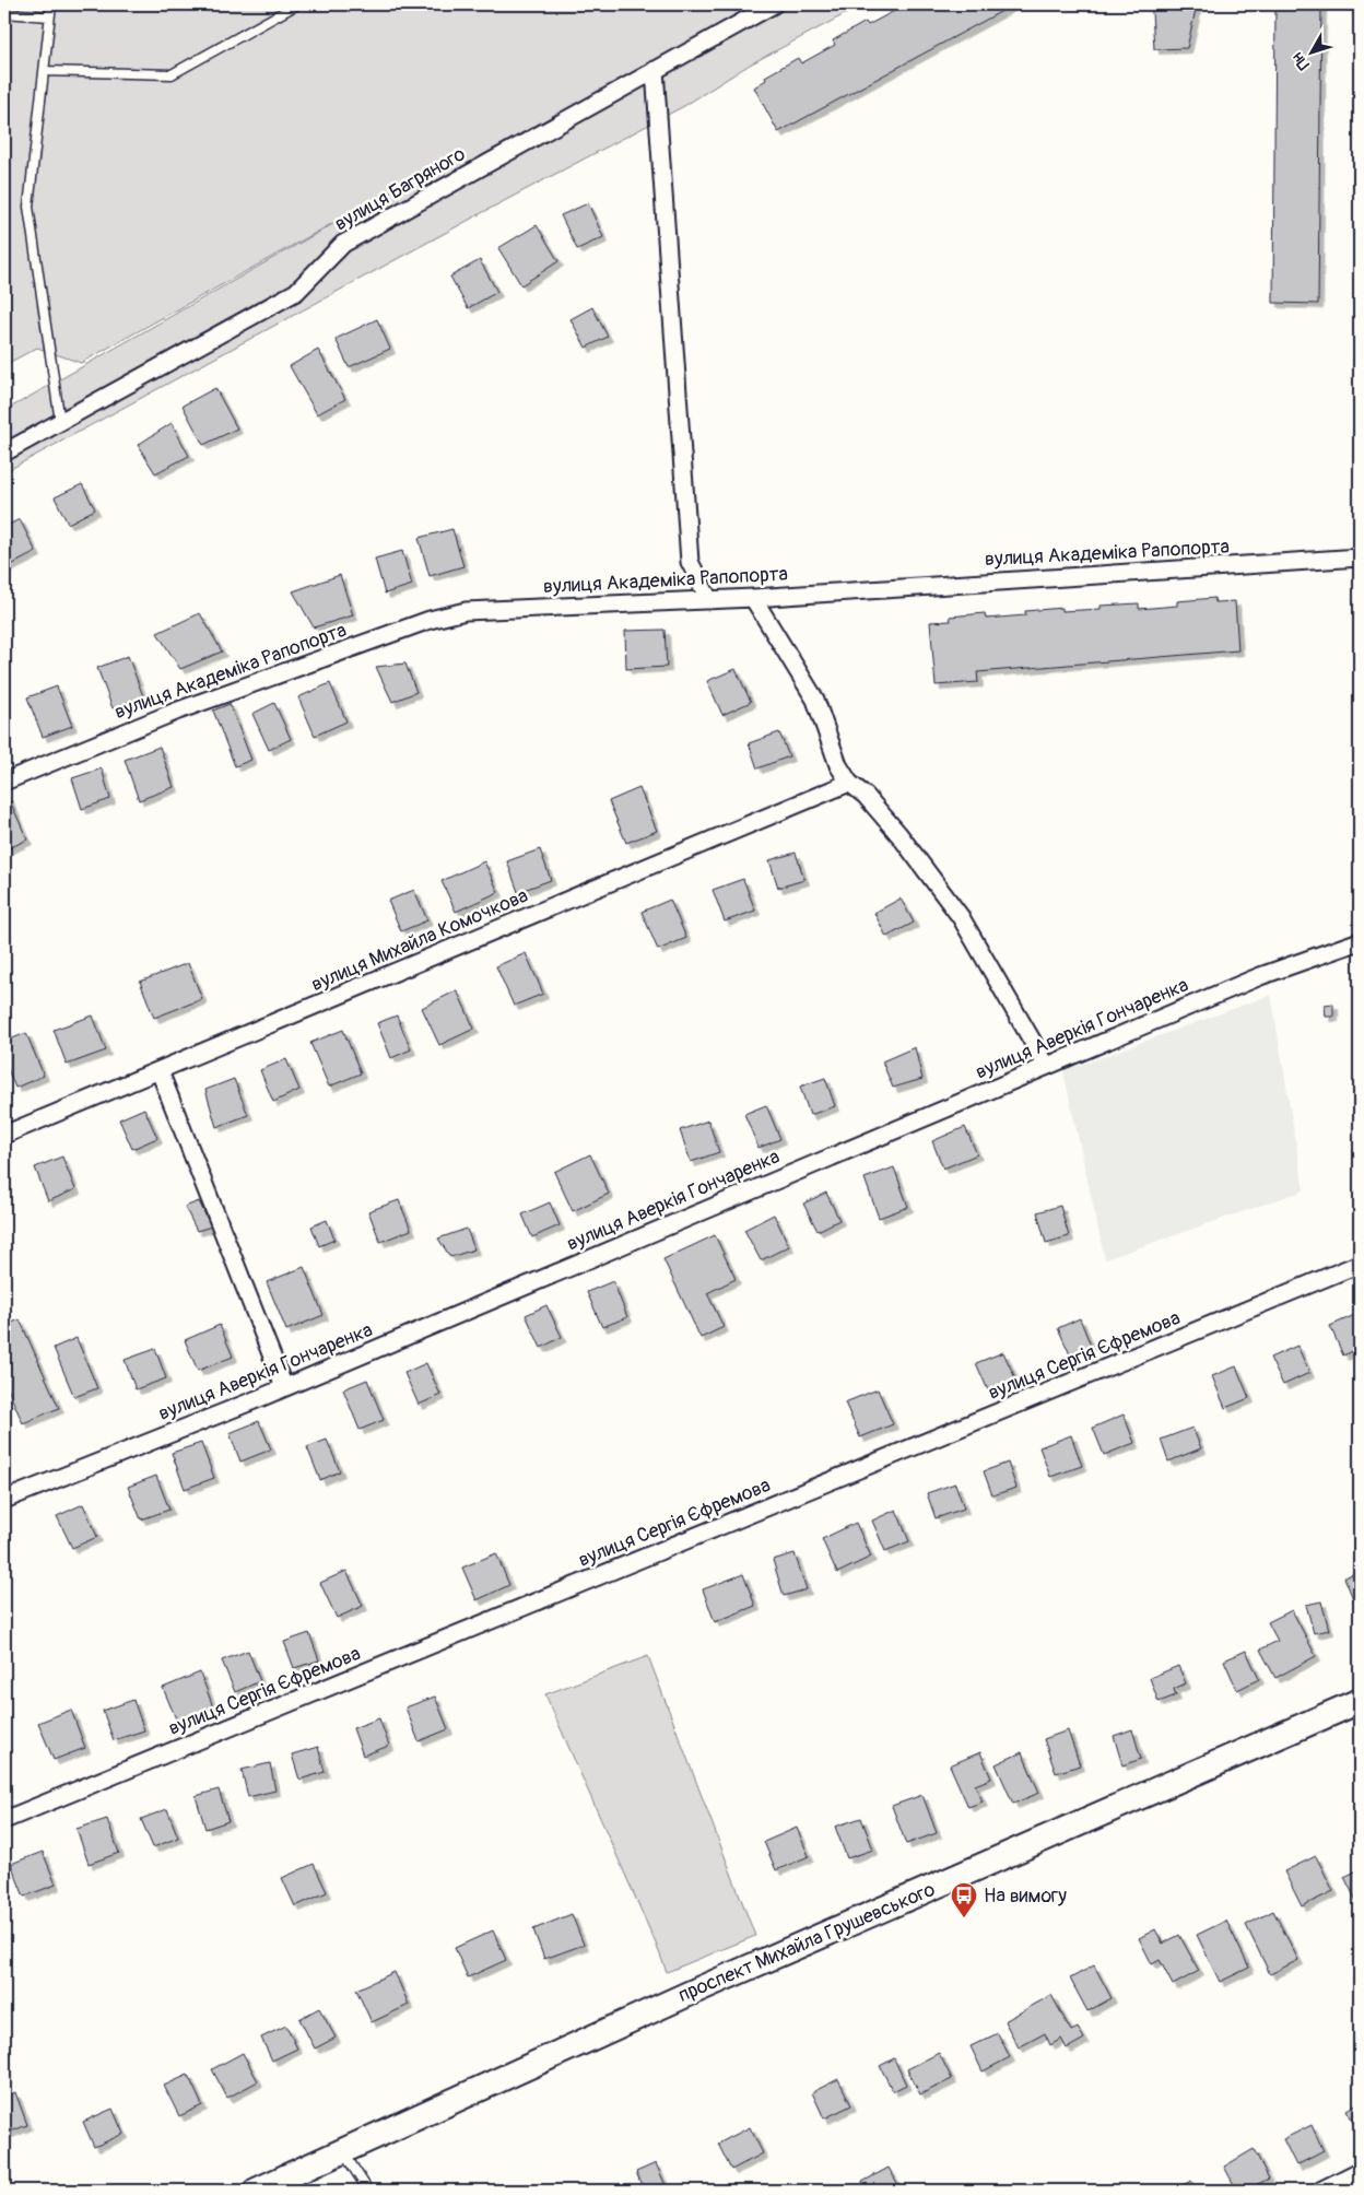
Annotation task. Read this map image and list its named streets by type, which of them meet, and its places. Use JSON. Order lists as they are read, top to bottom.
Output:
{
  "streets": {
    "street": [
      "вулиця Багряного",
      "вулиця Академіка Рапопорта",
      "вулиця Михайла Комочкова",
      "вулиця Аверкія Гончаренка",
      "вулиця Сергія Єфремова",
      "проспект Михайла Грушевського"
    ]
  },
  "places": {
    "bus stop": ["На вимогу"]
  },
  "north": "bottom left"
}
